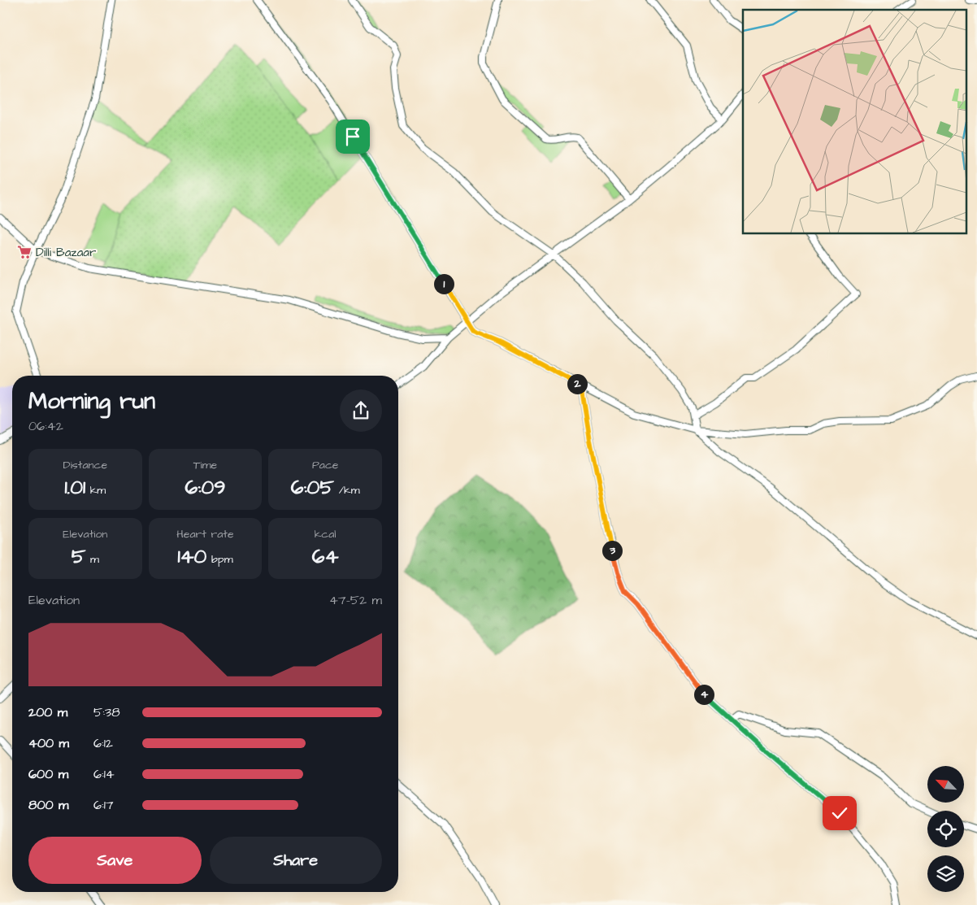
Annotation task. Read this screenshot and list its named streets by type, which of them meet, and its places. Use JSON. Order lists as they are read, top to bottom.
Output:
{
  "places": {
    "supermarket": ["Dilli Bazaar"]
  },
  "north": "top left",
  "page": {
    "pins": [
      "1",
      "2",
      "3",
      "4"
    ],
    "heading": ["Morning run", "06:42"],
    "stats": [
      ["Distance", "1.01 km"],
      ["Time", "6:09"],
      ["Pace", "6:05 /km"],
      ["Elevation", "5 m"],
      ["Heart rate", "140 bpm"],
      ["kcal", "64"]
    ],
    "chart": ["Elevation", "47–52 m"],
    "list": [
      {
        "name": "200 m",
        "note": "5:38"
      },
      {
        "name": "400 m",
        "note": "6:12"
      },
      {
        "name": "600 m",
        "note": "6:14"
      },
      {
        "name": "800 m",
        "note": "6:17"
      }
    ],
    "buttons": ["Save", "Share"]
  }
}
